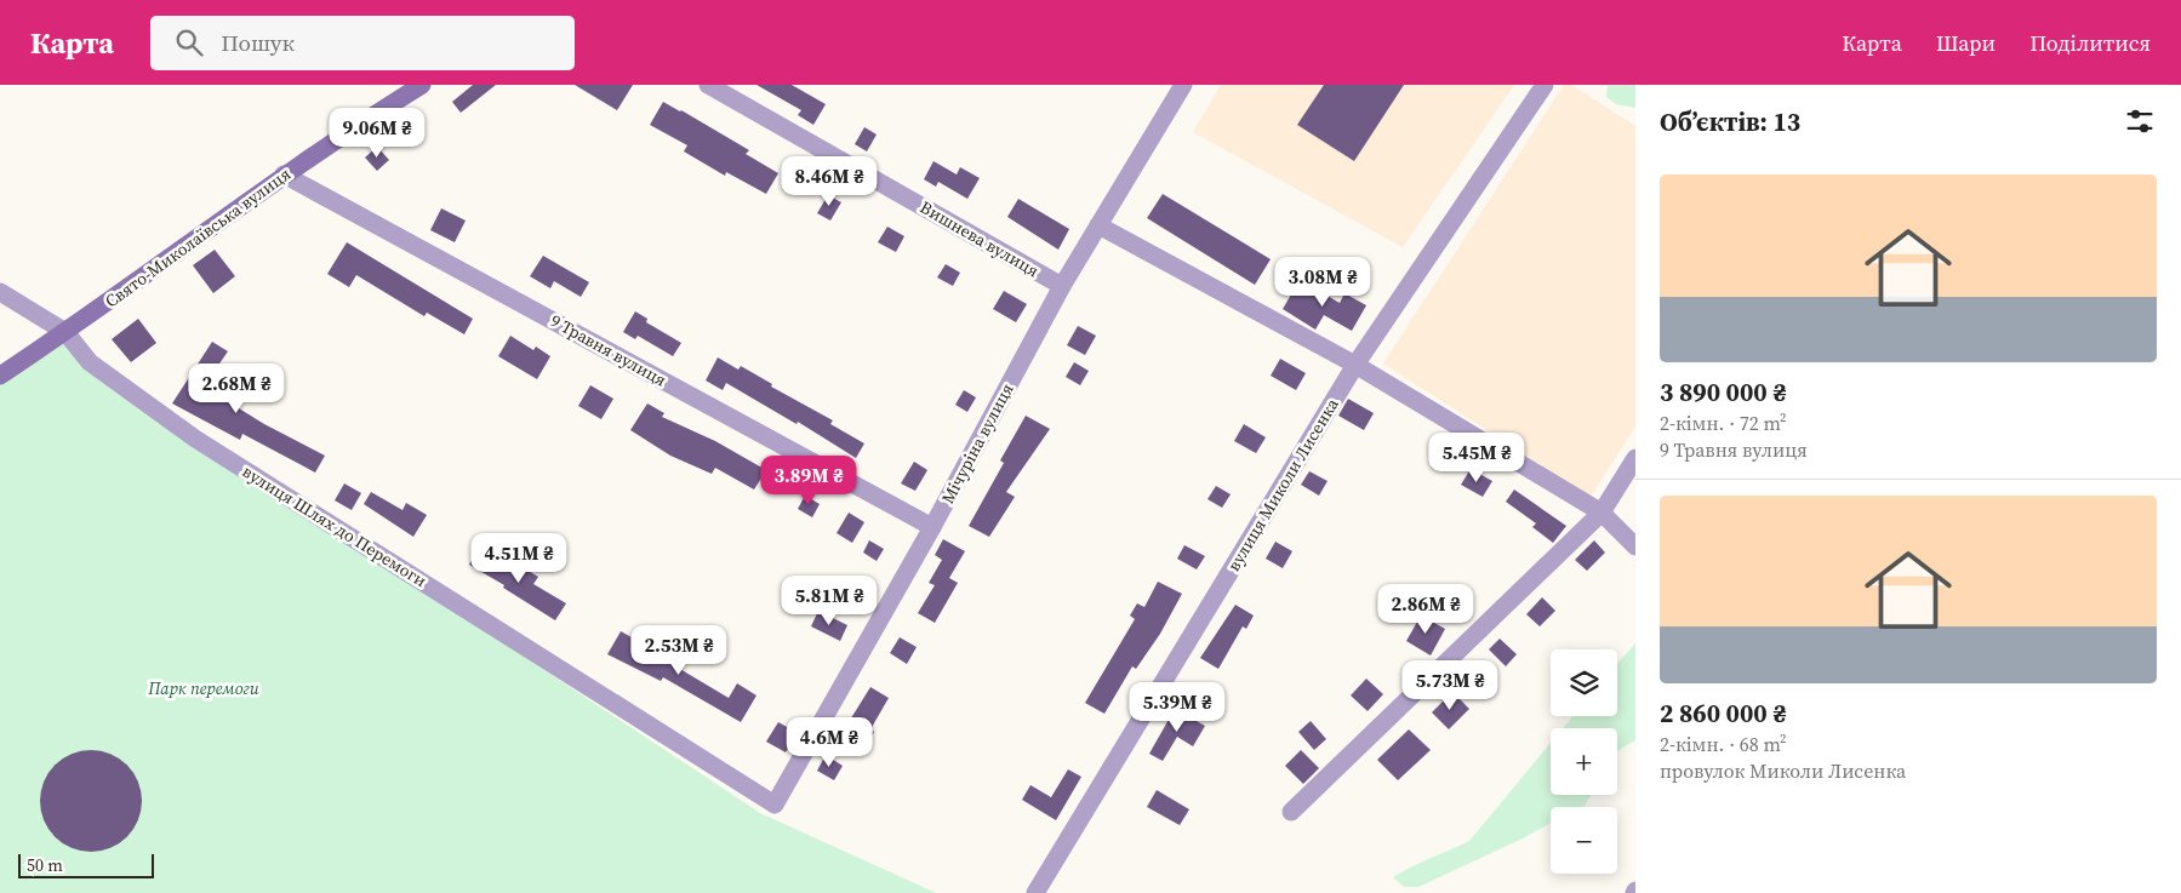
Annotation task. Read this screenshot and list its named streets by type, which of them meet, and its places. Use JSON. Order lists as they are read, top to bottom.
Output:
{
  "streets": {
    "street": [
      "Свято-Миколаївська вулиця",
      "Вишнева вулиця",
      "9 Травня вулиця",
      "Мічуріна вулиця",
      "вулиця Миколи Лисенка",
      "вулиця Шлях до Перемоги"
    ]
  },
  "crossings": [
    ["Свято-Миколаївська вулиця", "9 Травня вулиця"],
    ["Свято-Миколаївська вулиця", "вулиця Шлях до Перемоги"],
    ["Вишнева вулиця", "Мічуріна вулиця"],
    ["9 Травня вулиця", "Мічуріна вулиця"],
    ["Мічуріна вулиця", "вулиця Шлях до Перемоги"]
  ],
  "parks": ["Парк перемоги"],
  "scale_bar": "50 m",
  "page": {
    "header": "Карта",
    "search": "Пошук",
    "nav": ["Карта", "Шари", "Поділитися"],
    "heading": "Об’єктів: 13",
    "price": [
      "9.06M ₴",
      "8.46M ₴",
      "3.08M ₴",
      "2.68M ₴",
      "5.45M ₴",
      "3.89M ₴",
      "4.51M ₴",
      "5.81M ₴",
      "2.86M ₴",
      "2.53M ₴",
      "5.73M ₴",
      "5.39M ₴",
      "4.6M ₴"
    ],
    "list": [
      {
        "name": "3 890 000 ₴",
        "note": "2-кімн. · 72 m² · 9 Травня вулиця"
      },
      {
        "name": "2 860 000 ₴",
        "note": "2-кімн. · 68 m² · провулок Миколи Лисенка"
      }
    ],
    "map_buttons": ["+", "−"],
    "scale": "50 m"
  }
}
